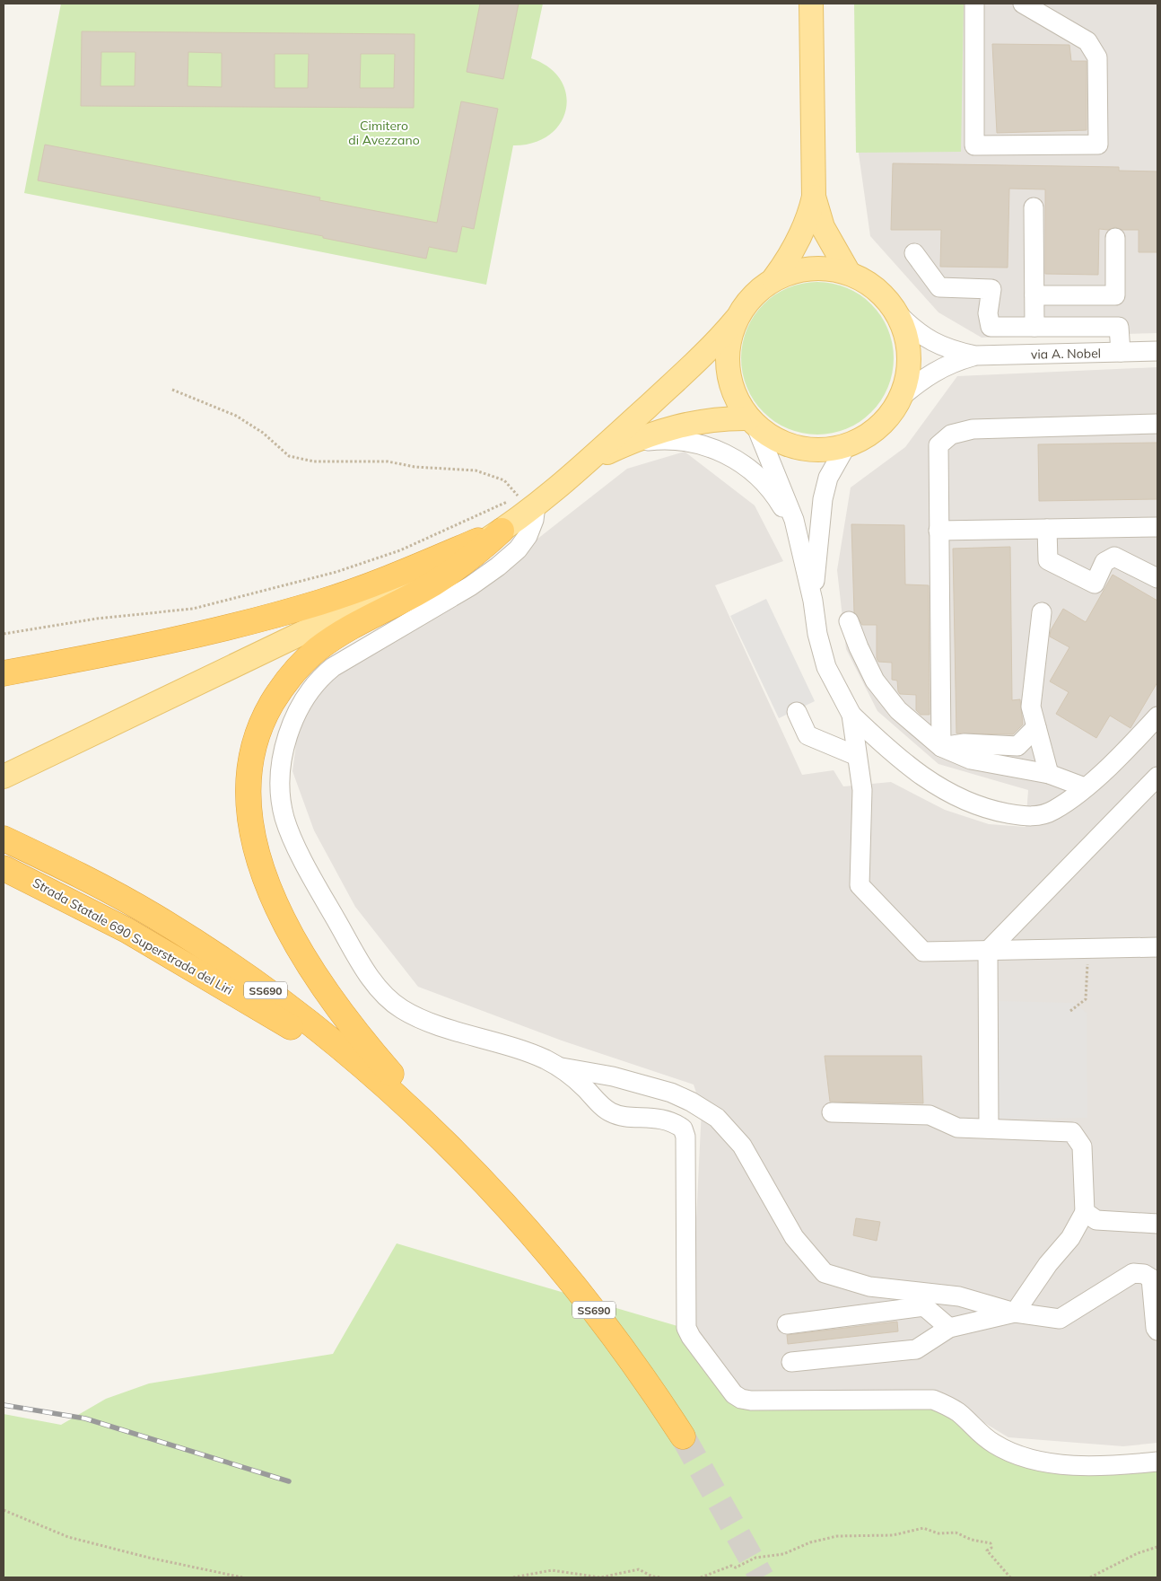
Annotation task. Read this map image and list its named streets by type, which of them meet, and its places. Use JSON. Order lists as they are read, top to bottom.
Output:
{
  "streets": {
    "highway": ["Strada Statale 690 Superstrada del Liri", "SS690"],
    "street": ["via A. Nobel"]
  },
  "parks": ["Cimitero di Avezzano"]
}
